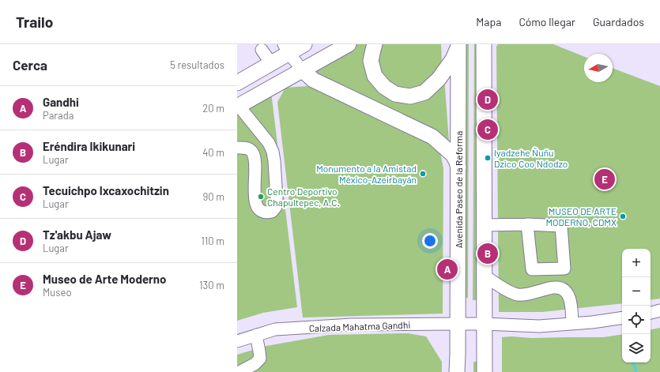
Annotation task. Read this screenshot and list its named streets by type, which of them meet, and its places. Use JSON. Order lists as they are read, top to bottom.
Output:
{
  "streets": {
    "main road": ["Avenida Paseo de la Reforma"],
    "street": ["Calzada Mahatma Gandhi"]
  },
  "crossings": [
    ["Avenida Paseo de la Reforma", "Calzada Mahatma Gandhi"]
  ],
  "places": [
    "Iyadzehe Ñuñu Dzico Coo Ndodzo",
    "Monumento a la Amistad México-Azeirbayán",
    "Centro Deportivo Chapultepec, A.C.",
    "MUSEO DE ARTE MODERNO, CDMX"
  ],
  "north": "left",
  "page": {
    "header": "Trailo",
    "nav": ["Mapa", "Cómo llegar", "Guardados"],
    "heading": ["Cerca", "5 resultados"],
    "list": [
      {
        "mark": "A",
        "name": "Gandhi",
        "note": "Parada",
        "value": "20 m"
      },
      {
        "mark": "B",
        "name": "Eréndira Ikikunari",
        "note": "Lugar",
        "value": "40 m"
      },
      {
        "mark": "C",
        "name": "Tecuichpo Ixcaxochitzin",
        "note": "Lugar",
        "value": "90 m"
      },
      {
        "mark": "D",
        "name": "Tz'akbu Ajaw",
        "note": "Lugar",
        "value": "110 m"
      },
      {
        "mark": "E",
        "name": "Museo de Arte Moderno",
        "note": "Museo",
        "value": "130 m"
      }
    ],
    "pins": [
      "D",
      "C",
      "E",
      "B",
      "A"
    ],
    "map_buttons": ["+", "−"]
  }
}
